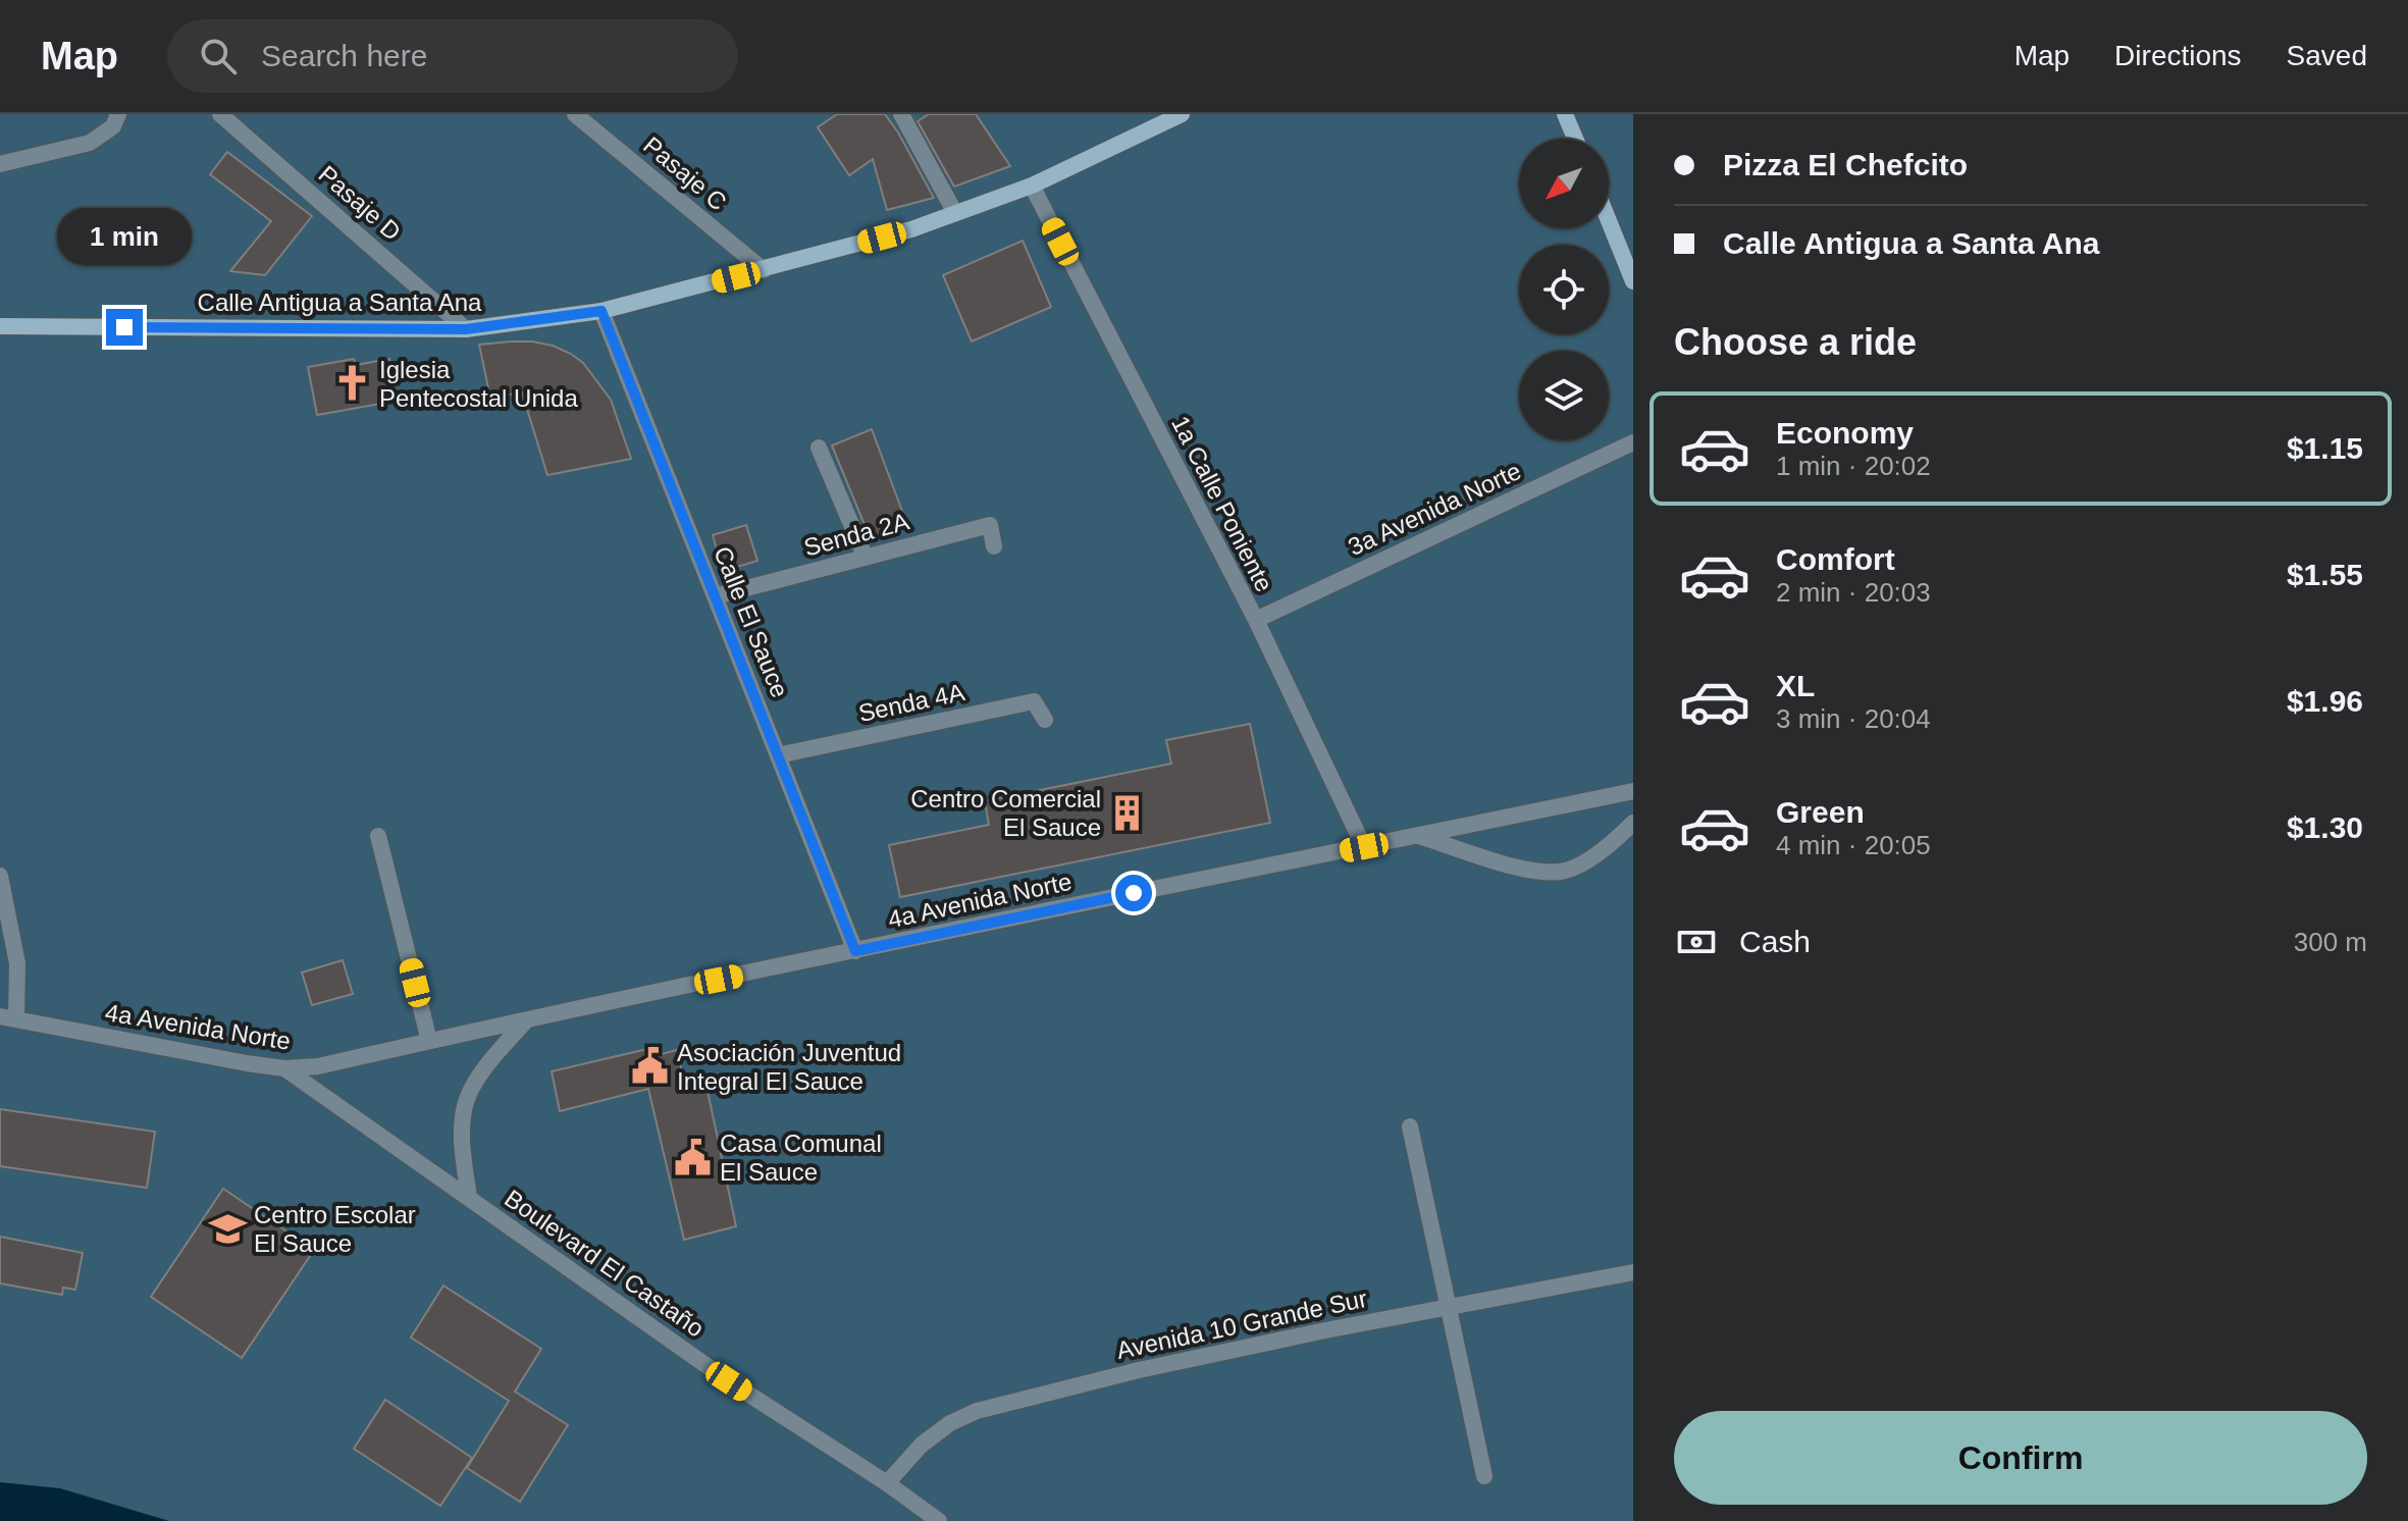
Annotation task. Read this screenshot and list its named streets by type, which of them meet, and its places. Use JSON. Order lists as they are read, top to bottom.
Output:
{
  "streets": {
    "street": [
      "Pasaje C",
      "Pasaje D",
      "Calle Antigua a Santa Ana",
      "1a Calle Poniente",
      "3a Avenida Norte",
      "Senda 2A",
      "Calle El Sauce",
      "Senda 4A",
      "4a Avenida Norte",
      "Boulevard El Castaño",
      "Avenida 10 Grande Sur"
    ]
  },
  "crossings": [
    ["Pasaje C", "Calle Antigua a Santa Ana"],
    ["Pasaje D", "Calle Antigua a Santa Ana"],
    ["Calle Antigua a Santa Ana", "1a Calle Poniente"],
    ["Calle Antigua a Santa Ana", "Calle El Sauce"],
    ["1a Calle Poniente", "3a Avenida Norte"],
    ["1a Calle Poniente", "4a Avenida Norte"],
    ["Senda 2A", "Calle El Sauce"],
    ["Calle El Sauce", "Senda 4A"],
    ["Calle El Sauce", "4a Avenida Norte"],
    ["4a Avenida Norte", "Boulevard El Castaño"],
    ["Boulevard El Castaño", "Avenida 10 Grande Sur"]
  ],
  "places": {
    "church": ["Iglesia Pentecostal Unida"],
    "building": ["Centro Comercial El Sauce"],
    "public building": ["Asociación Juventud Integral El Sauce", "Casa Comunal El Sauce"],
    "school or university": ["Centro Escolar El Sauce"]
  },
  "north": "bottom left",
  "page": {
    "header": "Map",
    "search": "Search here",
    "nav": ["Map", "Directions", "Saved"],
    "banner": ["Pizza El Chefcito", "Calle Antigua a Santa Ana"],
    "bubble": "1 min",
    "heading": "Choose a ride",
    "list": [
      {
        "name": "Economy",
        "note": "1 min · 20:02",
        "value": "$1.15"
      },
      {
        "name": "Comfort",
        "note": "2 min · 20:03",
        "value": "$1.55"
      },
      {
        "name": "XL",
        "note": "3 min · 20:04",
        "value": "$1.96"
      },
      {
        "name": "Green",
        "note": "4 min · 20:05",
        "value": "$1.30"
      }
    ],
    "pay": ["Cash", "300 m"],
    "buttons": "Confirm"
  }
}
